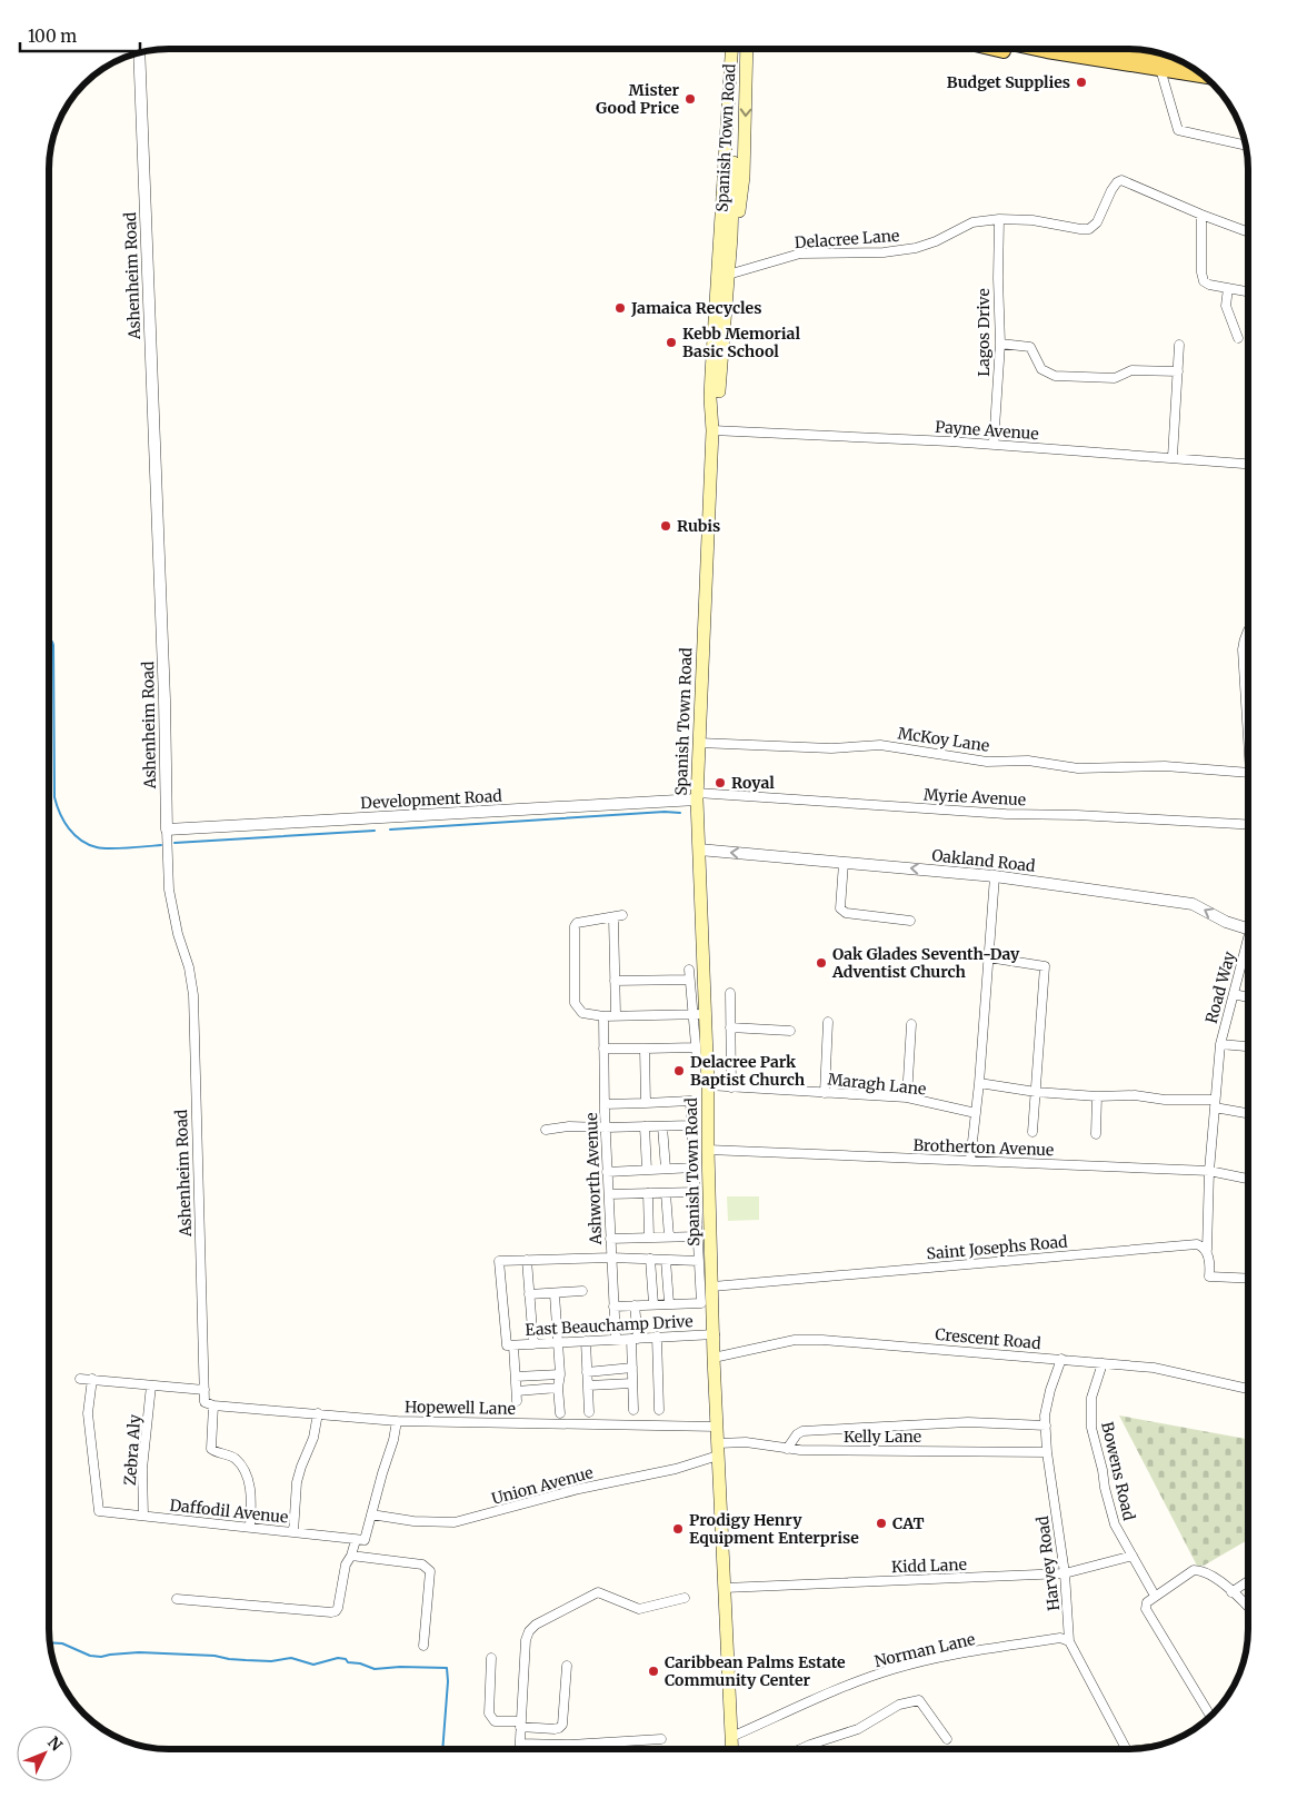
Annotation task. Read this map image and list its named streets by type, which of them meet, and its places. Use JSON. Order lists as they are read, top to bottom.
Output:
{
  "streets": {
    "main road": ["Spanish Town Road"],
    "street": [
      "Delacree Lane",
      "Ashenheim Road",
      "Lagos Drive",
      "Payne Avenue",
      "McKoy Lane",
      "Myrie Avenue",
      "Development Road",
      "Oakland Road",
      "Road Way",
      "Maragh Lane",
      "Brotherton Avenue",
      "Ashworth Avenue",
      "Saint Josephs Road",
      "East Beauchamp Drive",
      "Crescent Road",
      "Hopewell Lane",
      "Kelly Lane",
      "Zebra Aly",
      "Bowens Road",
      "Union Avenue",
      "Daffodil Avenue",
      "Harvey Road",
      "Kidd Lane",
      "Norman Lane"
    ]
  },
  "crossings": [
    ["Spanish Town Road", "Delacree Lane"],
    ["Spanish Town Road", "Payne Avenue"],
    ["Spanish Town Road", "McKoy Lane"],
    ["Spanish Town Road", "Myrie Avenue"],
    ["Spanish Town Road", "Development Road"],
    ["Spanish Town Road", "Oakland Road"],
    ["Spanish Town Road", "Maragh Lane"],
    ["Spanish Town Road", "Brotherton Avenue"],
    ["Spanish Town Road", "Saint Josephs Road"],
    ["Spanish Town Road", "East Beauchamp Drive"],
    ["Spanish Town Road", "Crescent Road"],
    ["Spanish Town Road", "Hopewell Lane"],
    ["Spanish Town Road", "Kelly Lane"],
    ["Spanish Town Road", "Union Avenue"],
    ["Spanish Town Road", "Kidd Lane"],
    ["Spanish Town Road", "Norman Lane"],
    ["Delacree Lane", "Lagos Drive"],
    ["Ashenheim Road", "Development Road"],
    ["Ashenheim Road", "Hopewell Lane"],
    ["Ashenheim Road", "Daffodil Avenue"],
    ["Lagos Drive", "Payne Avenue"],
    ["Myrie Avenue", "Development Road"],
    ["Road Way", "Brotherton Avenue"],
    ["Road Way", "Saint Josephs Road"],
    ["Ashworth Avenue", "East Beauchamp Drive"],
    ["Crescent Road", "Bowens Road"],
    ["Crescent Road", "Harvey Road"],
    ["Kelly Lane", "Union Avenue"],
    ["Kelly Lane", "Harvey Road"],
    ["Zebra Aly", "Daffodil Avenue"],
    ["Bowens Road", "Kidd Lane"],
    ["Harvey Road", "Kidd Lane"],
    ["Harvey Road", "Norman Lane"]
  ],
  "one_way": ["Oakland Road"],
  "places": [
    "Budget Supplies",
    "Mister Good Price",
    "Jamaica Recycles",
    "Kebb Memorial Basic School",
    "Rubis",
    "Royal",
    "Oak Glades Seventh-Day Adventist Church",
    "Delacree Park Baptist Church",
    "CAT",
    "Prodigy Henry Equipment Enterprise",
    "Caribbean Palms Estate Community Center"
  ],
  "scale_bar": "100 m",
  "north": "top right"
}
